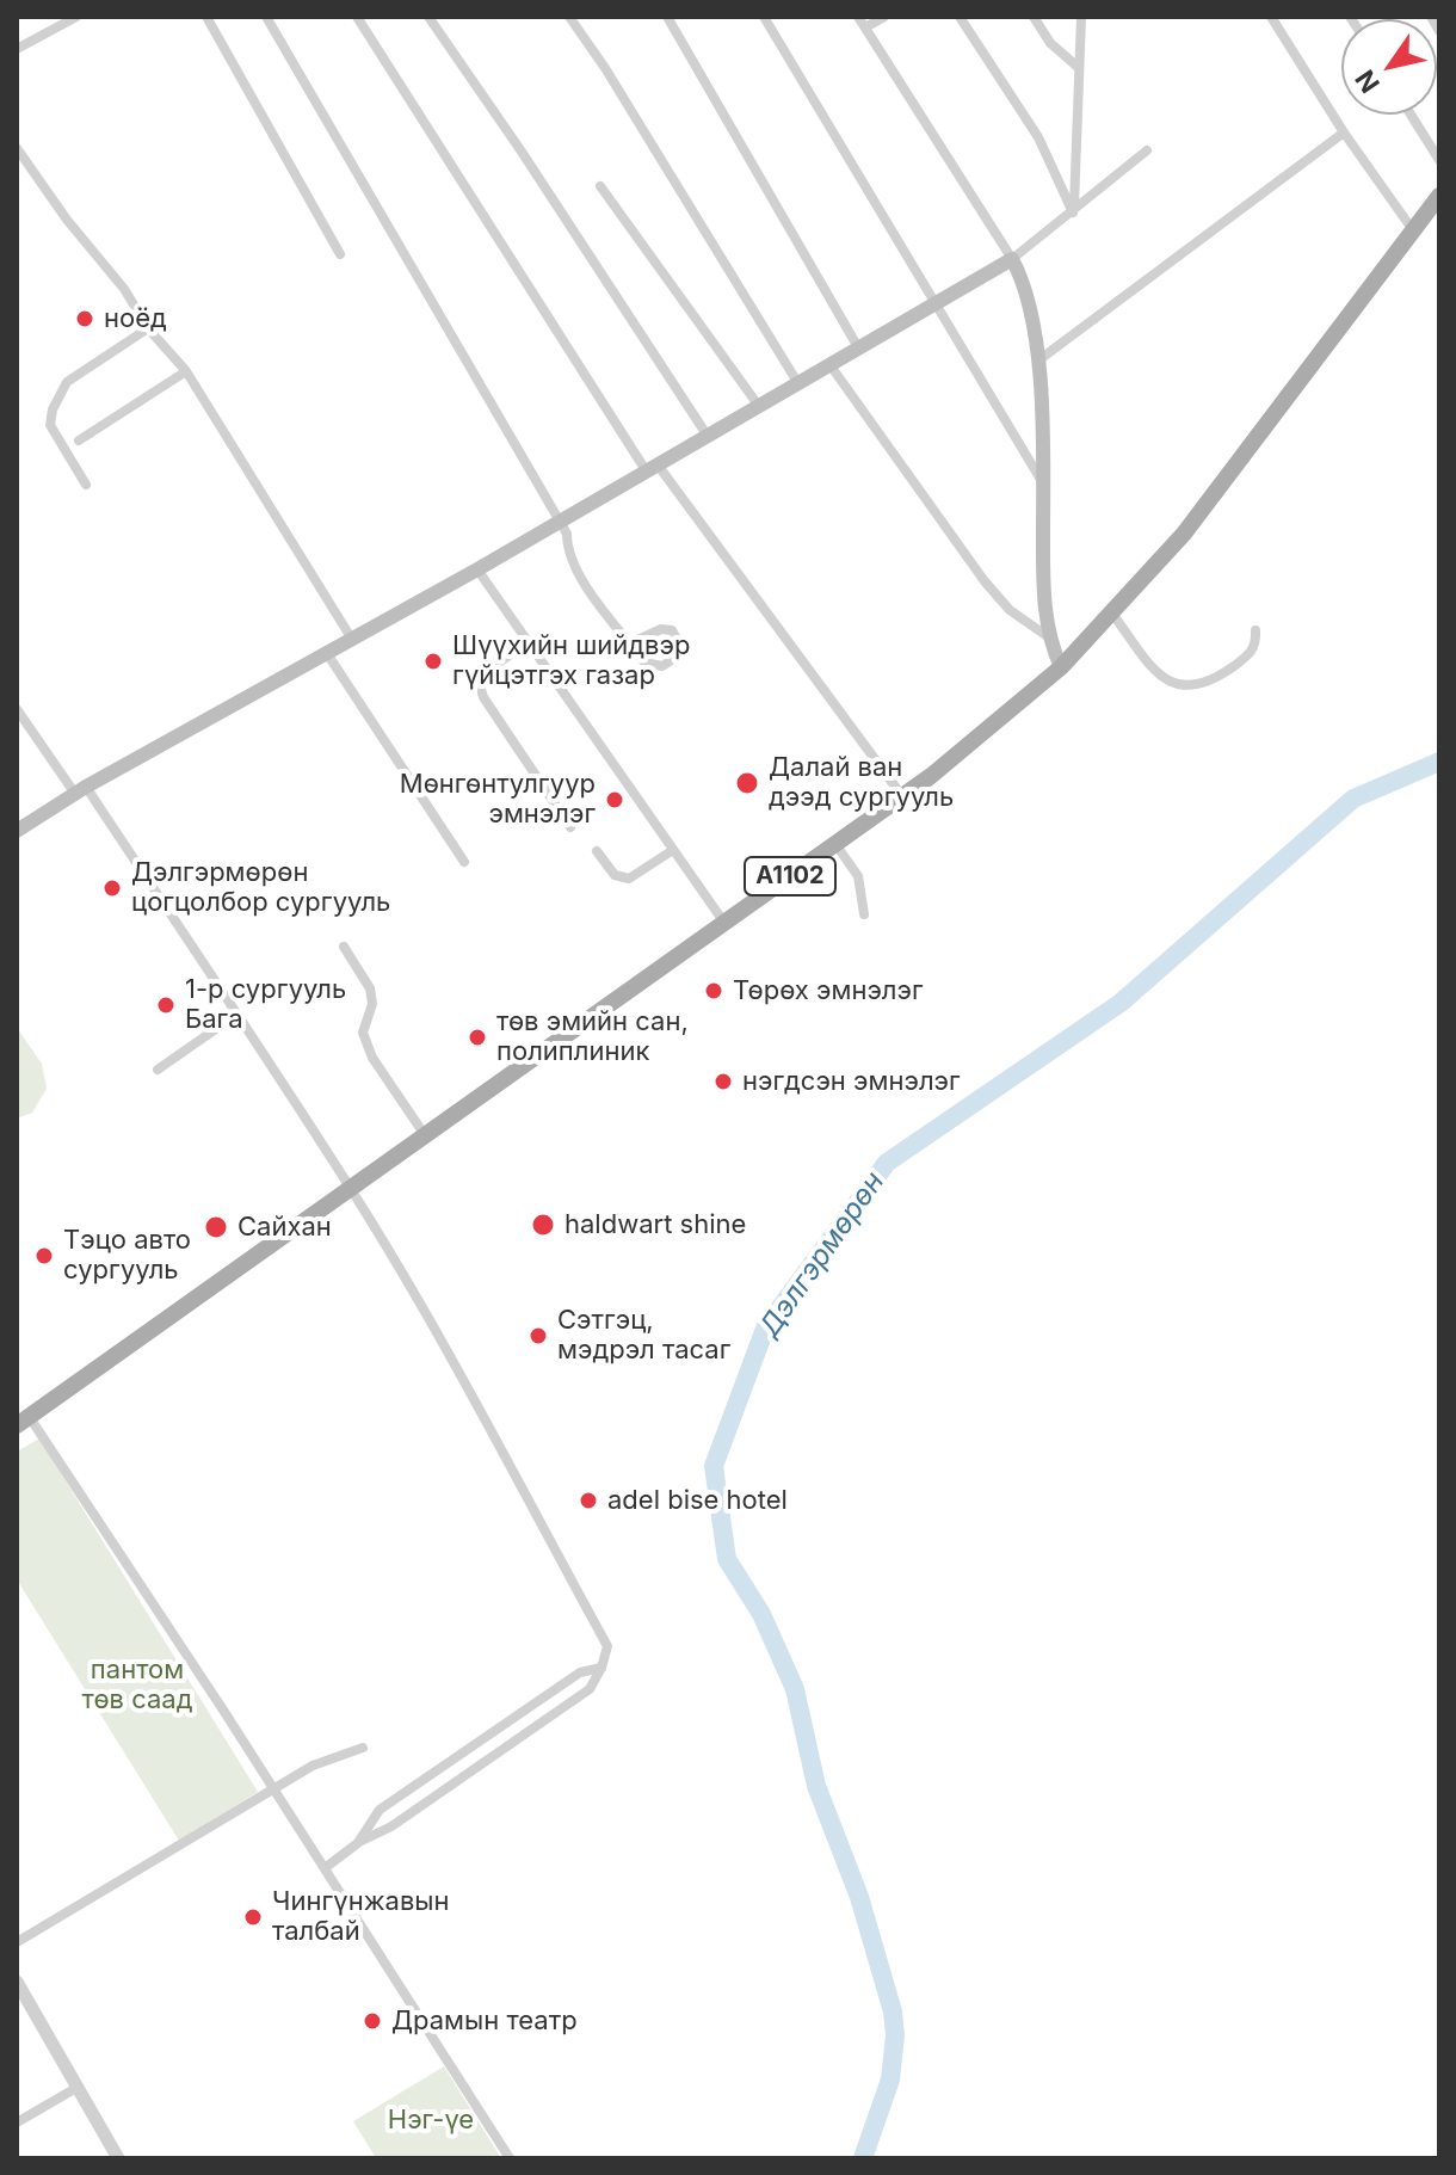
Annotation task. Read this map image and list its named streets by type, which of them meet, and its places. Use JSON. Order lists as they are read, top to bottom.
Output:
{
  "streets": {
    "main road": ["A1102"]
  },
  "water": ["Дэлгэрмөрөн"],
  "parks": ["пантом төв саад", "Нэг-үе"],
  "places": [
    "ноёд",
    "Шүүхийн шийдвэр гүйцэтгэх газар",
    "Далай ван дээд сургууль",
    "Мөнгөнтулгуур эмнэлэг",
    "Дэлгэрмөрөн цогцолбор сургууль",
    "Төрөх эмнэлэг",
    "1-р сургууль Бага",
    "төв эмийн сан, полиплиник",
    "нэгдсэн эмнэлэг",
    "haldwart shine",
    "Сайхан",
    "Тэцо авто сургууль",
    "Сэтгэц, мэдрэл тасаг",
    "adel bise hotel",
    "Чингүнжавын талбай",
    "Драмын театр"
  ],
  "north": "bottom left"
}
